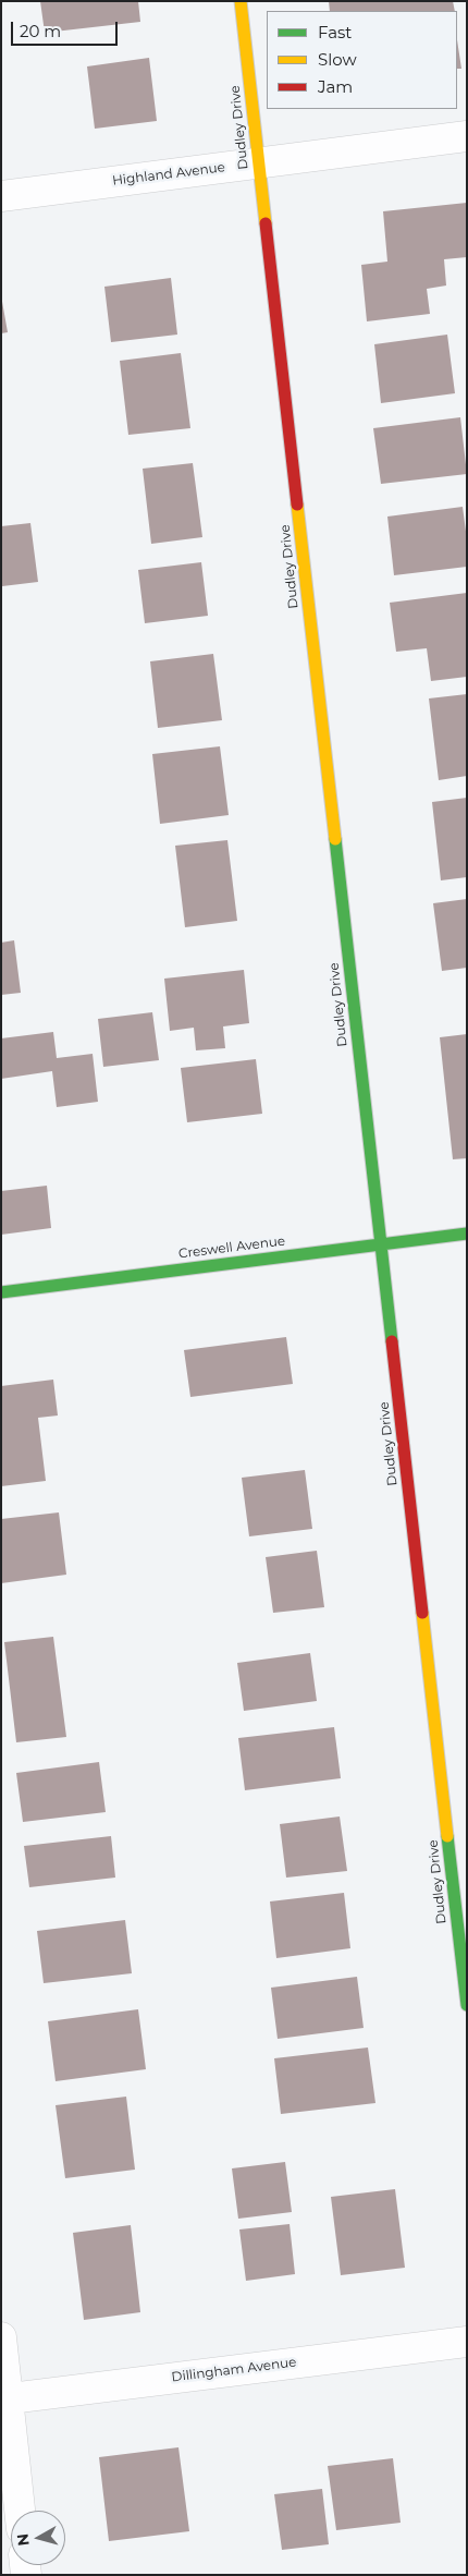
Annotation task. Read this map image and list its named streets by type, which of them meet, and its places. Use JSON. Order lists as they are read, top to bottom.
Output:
{
  "streets": {
    "street": [
      "Dudley Drive",
      "Highland Avenue",
      "Creswell Avenue",
      "Dillingham Avenue"
    ]
  },
  "crossings": [
    ["Dudley Drive", "Highland Avenue"],
    ["Dudley Drive", "Creswell Avenue"]
  ],
  "legend": ["Fast", "Slow", "Jam"],
  "scale_bar": "20 m",
  "north": "left"
}
